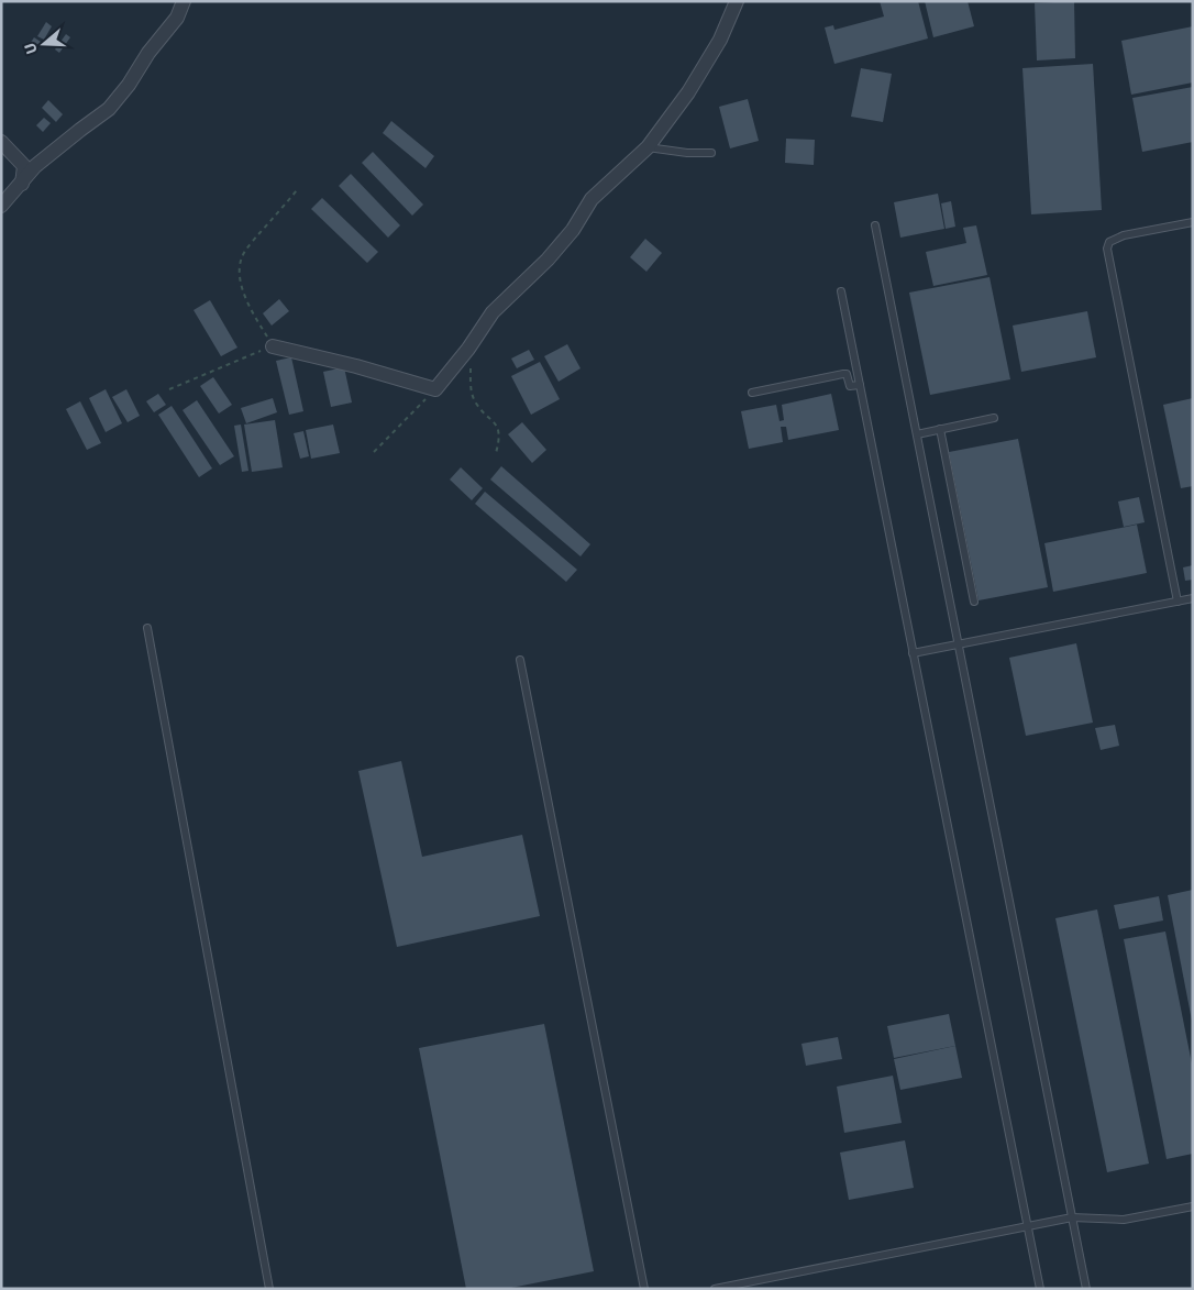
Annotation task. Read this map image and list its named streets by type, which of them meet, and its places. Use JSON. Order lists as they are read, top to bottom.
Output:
{
  "north": "left"
}
